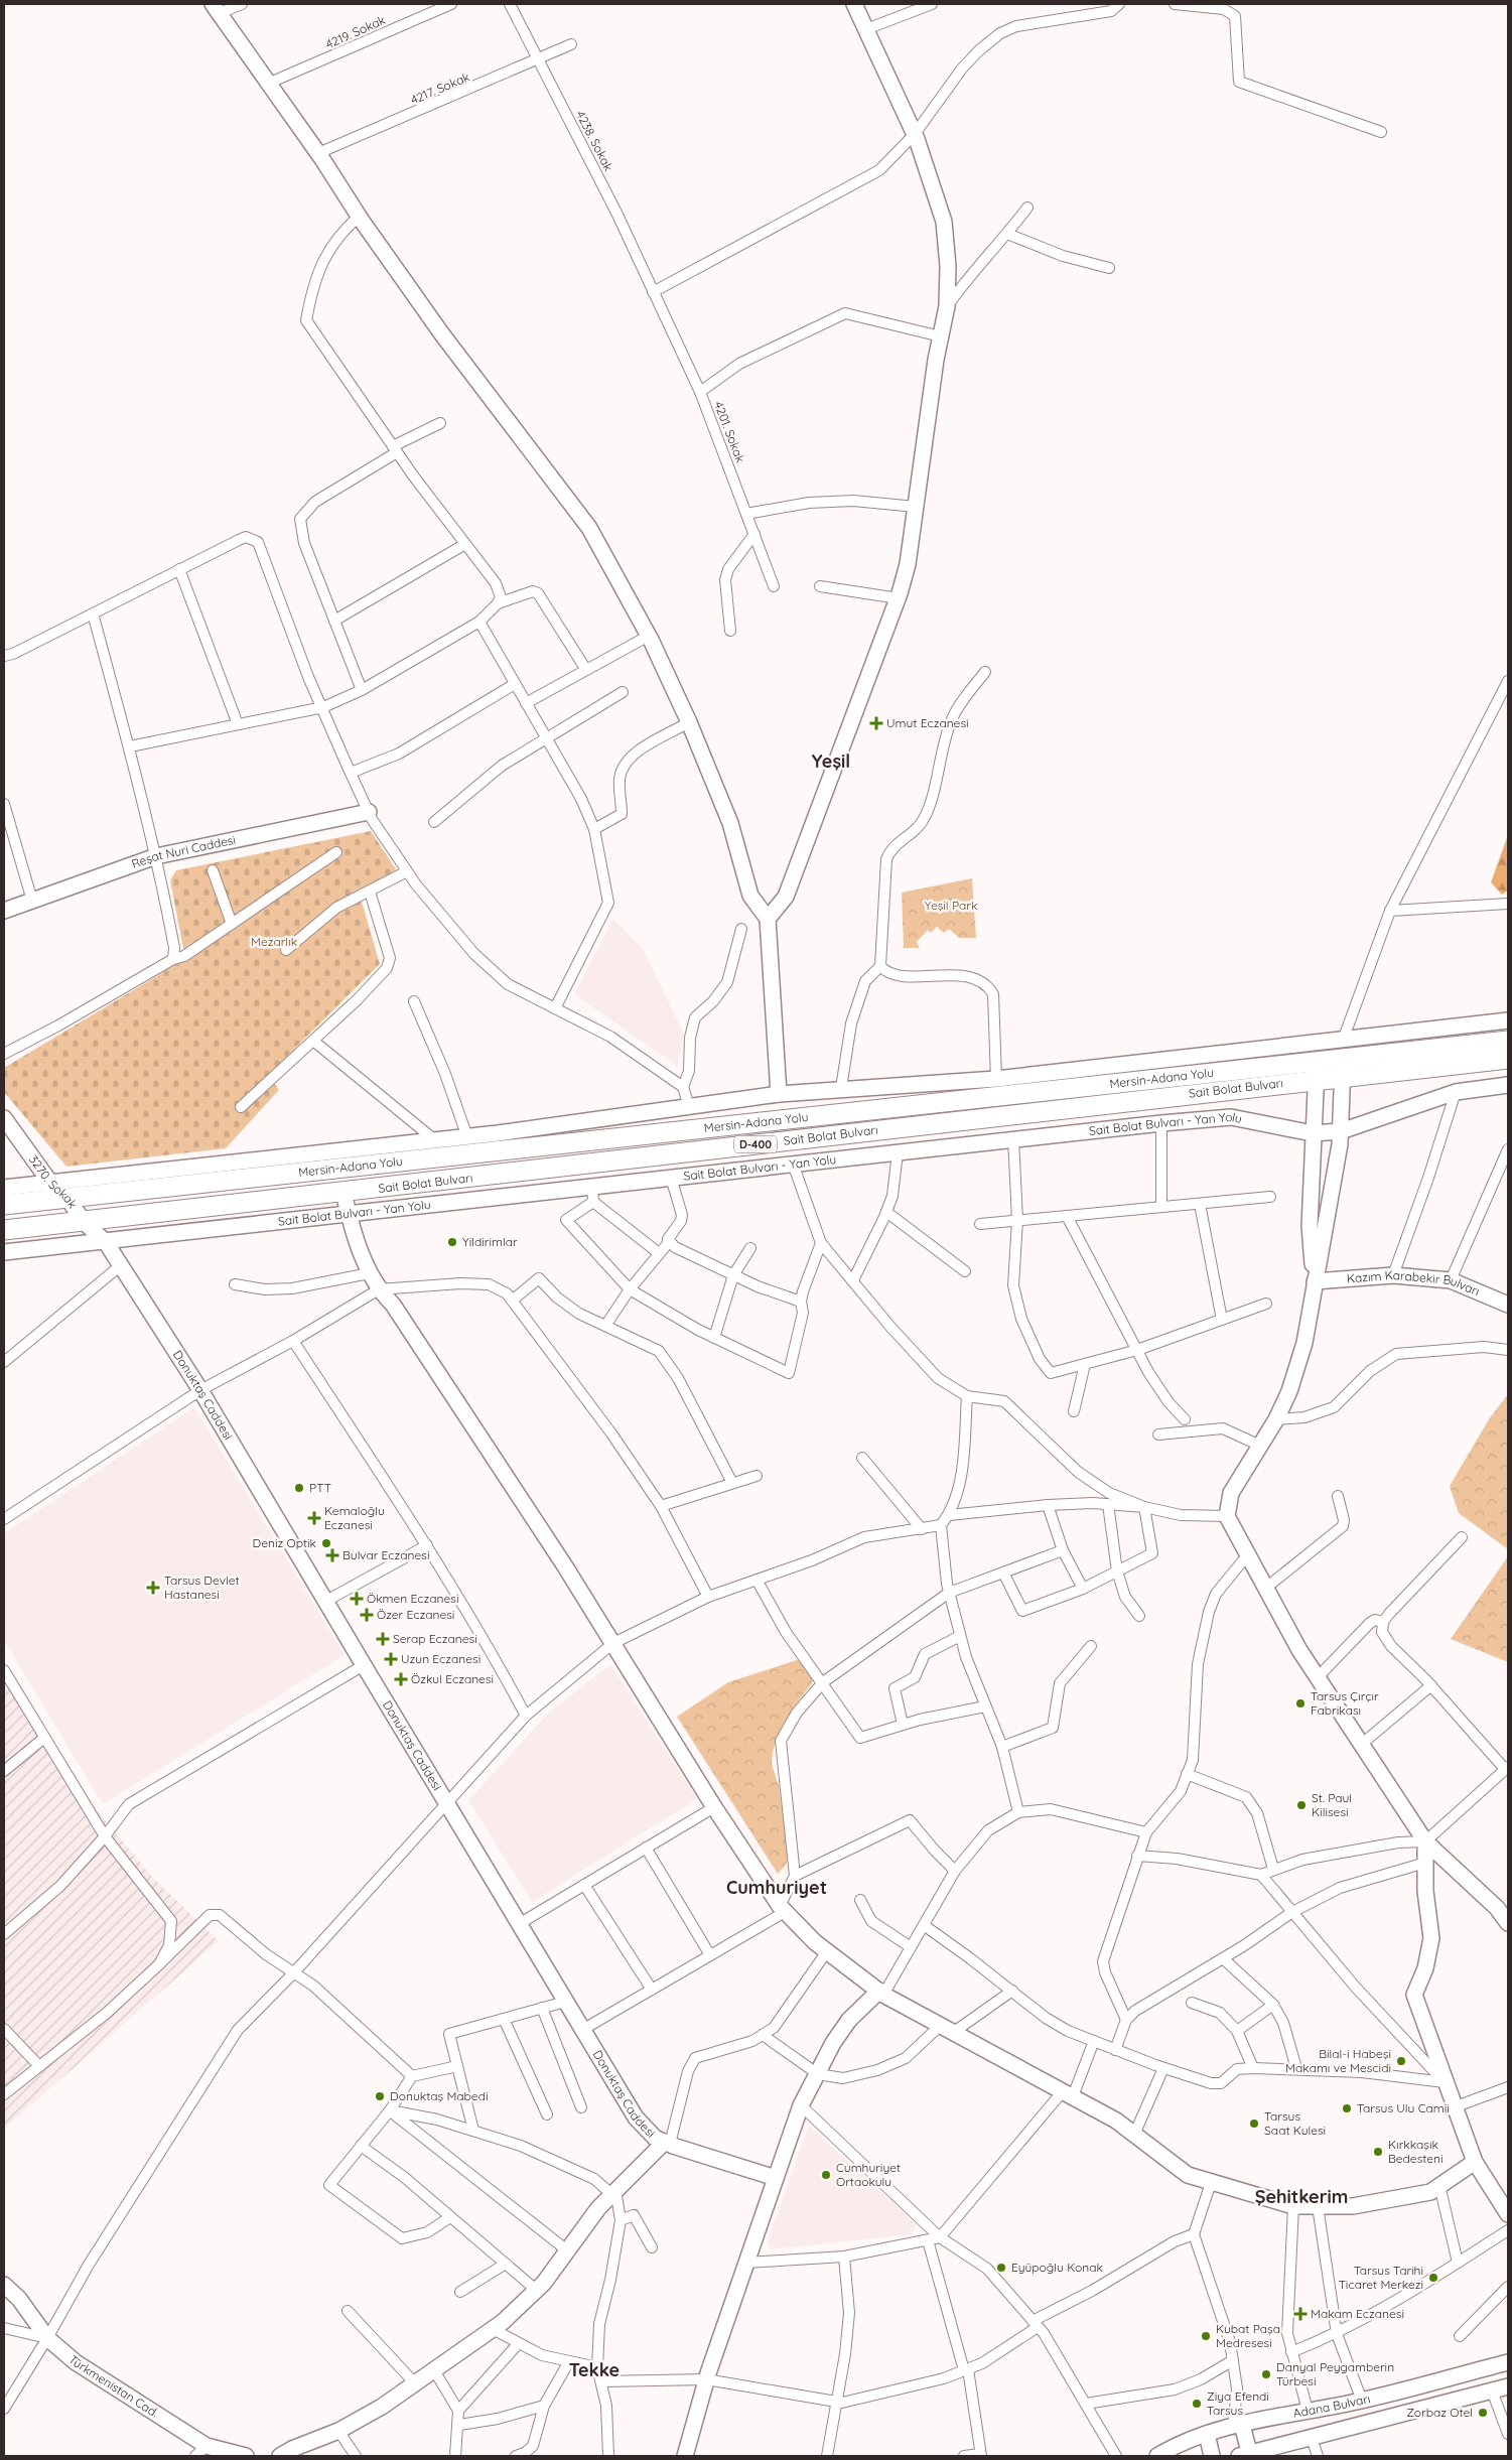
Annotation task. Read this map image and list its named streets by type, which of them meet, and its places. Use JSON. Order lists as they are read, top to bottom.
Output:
{
  "streets": {
    "highway": ["Mersin-Adana Yolu", "Sait Bolat Bulvarı", "D-400"],
    "street": [
      "4219. Sokak",
      "4217. Sokak",
      "4238. Sokak",
      "4201. Sokak",
      "Reşat Nuri Caddesi",
      "Sait Bolat Bulvarı - Yan Yolu",
      "3270. Sokak",
      "Kazım Karabekir Bulvarı",
      "Donuktaş Caddesi",
      "Türkmenistan Cad.",
      "Adana Bulvarı"
    ]
  },
  "crossings": [
    ["4217. Sokak", "4238. Sokak"],
    ["4238. Sokak", "4201. Sokak"],
    ["Mersin-Adana Yolu", "Sait Bolat Bulvarı"],
    ["Mersin-Adana Yolu", "3270. Sokak"],
    ["Sait Bolat Bulvarı", "3270. Sokak"],
    ["Sait Bolat Bulvarı - Yan Yolu", "3270. Sokak"],
    ["Sait Bolat Bulvarı - Yan Yolu", "Donuktaş Caddesi"],
    ["3270. Sokak", "Donuktaş Caddesi"]
  ],
  "districts": [
    "Yeşil",
    "Cumhuriyet",
    "Şehitkerim",
    "Tekke"
  ],
  "parks": ["Yeşil Park", "Mezarlık"],
  "places": {
    "health": [
      "Umut Eczanesi",
      "Kemaloğlu Eczanesi",
      "Bulvar Eczanesi",
      "Tarsus Devlet Hastanesi",
      "Ökmen Eczanesi",
      "Özer Eczanesi",
      "Serap Eczanesi",
      "Uzun Eczanesi",
      "Özkul Eczanesi",
      "Makam Eczanesi"
    ],
    "other": [
      "Yildirimlar",
      "PTT",
      "Deniz Optik",
      "Tarsus Çırçır Fabrikası",
      "St. Paul Kilisesi",
      "Bilal-i Habeşi Makamı ve Mescidi",
      "Donuktaş Mabedi",
      "Tarsus Ulu Camii",
      "Tarsus Saat Kulesi",
      "Kırkkaşık Bedesteni",
      "Cumhuriyet Ortaokulu",
      "Eyüpoğlu Konak",
      "Tarsus Tarihi Ticaret Merkezi",
      "Kubat Paşa Medresesi",
      "Danyal Peygamberin Türbesi",
      "Ziya Efendi Tarsus",
      "Zorbaz Otel"
    ]
  }
}
